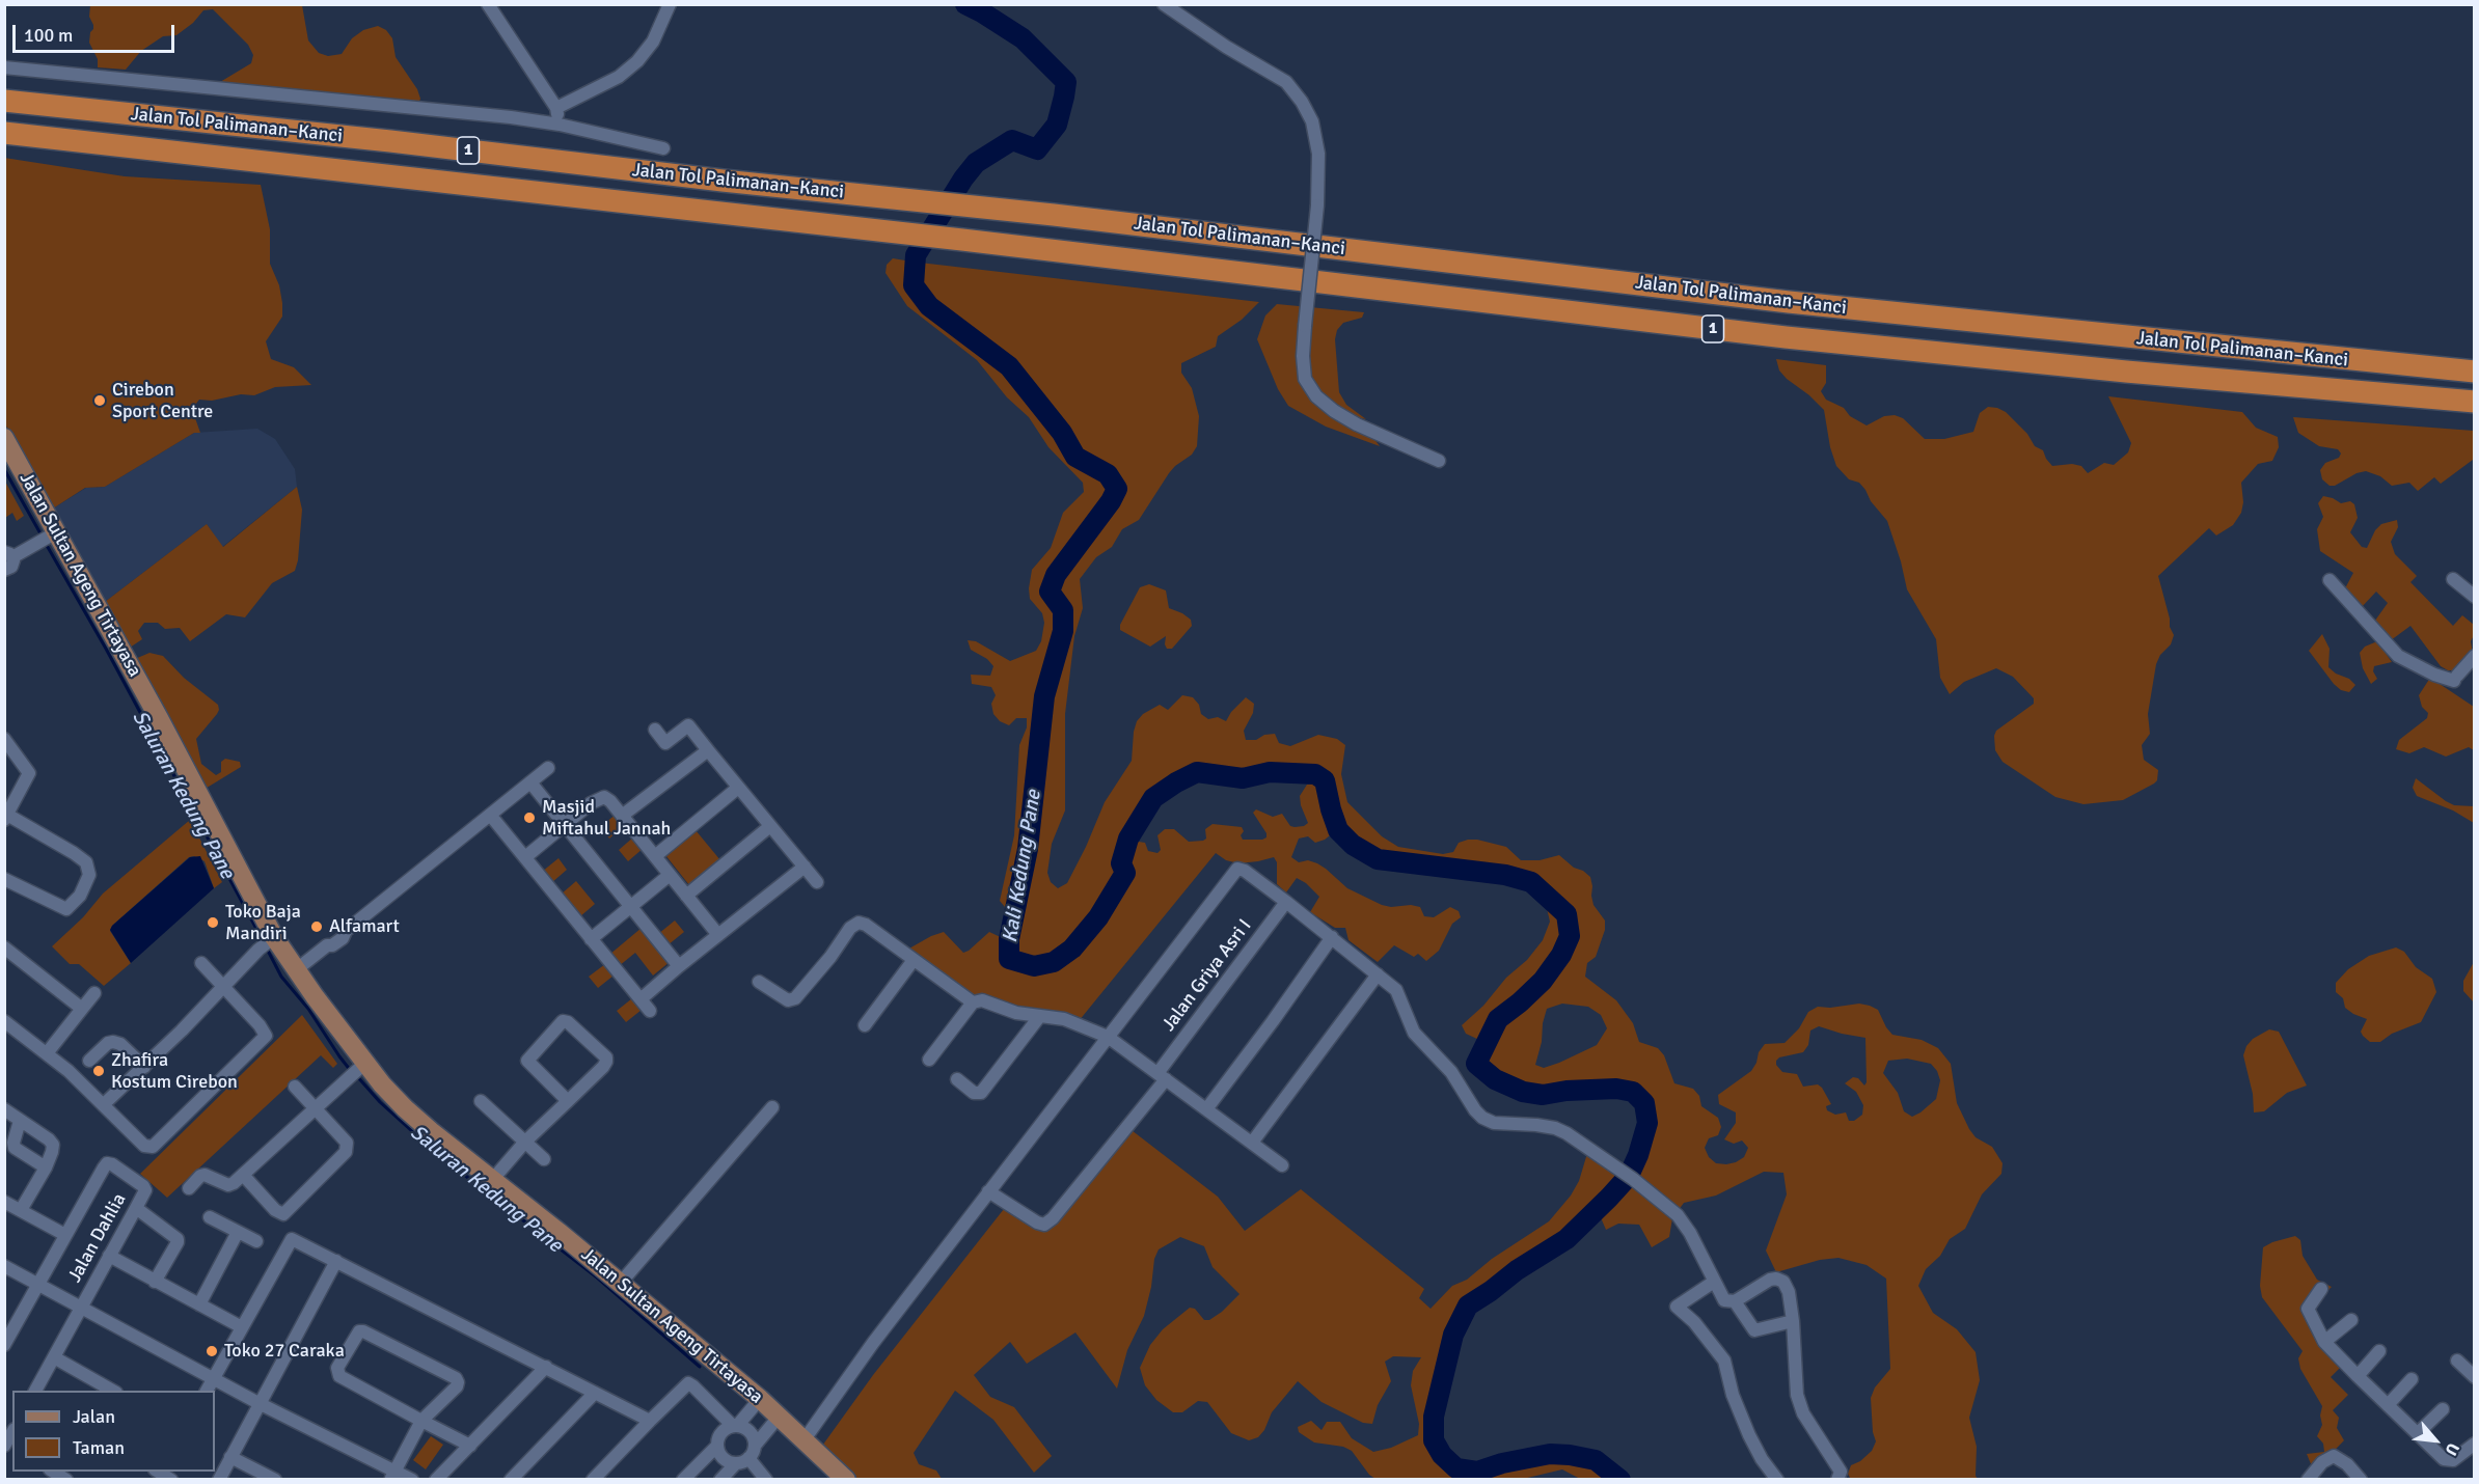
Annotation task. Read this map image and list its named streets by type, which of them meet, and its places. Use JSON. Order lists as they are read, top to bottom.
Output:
{
  "streets": {
    "highway": ["Jalan Tol Palimanan–Kanci", "1"],
    "main road": ["Jalan Sultan Ageng Tirtayasa"],
    "street": ["Jalan Griya Asri I", "Jalan Dahlia"]
  },
  "water": ["Saluran Kedung Pane", "Kali Kedung Pane"],
  "places": [
    "Cirebon Sport Centre",
    "Masjid Miftahul Jannah",
    "Toko Baja Mandiri",
    "Alfamart",
    "Zhafira Kostum Cirebon",
    "Toko 27 Caraka"
  ],
  "legend": ["Jalan", "Taman"],
  "scale_bar": "100 m",
  "north": "bottom right"
}
